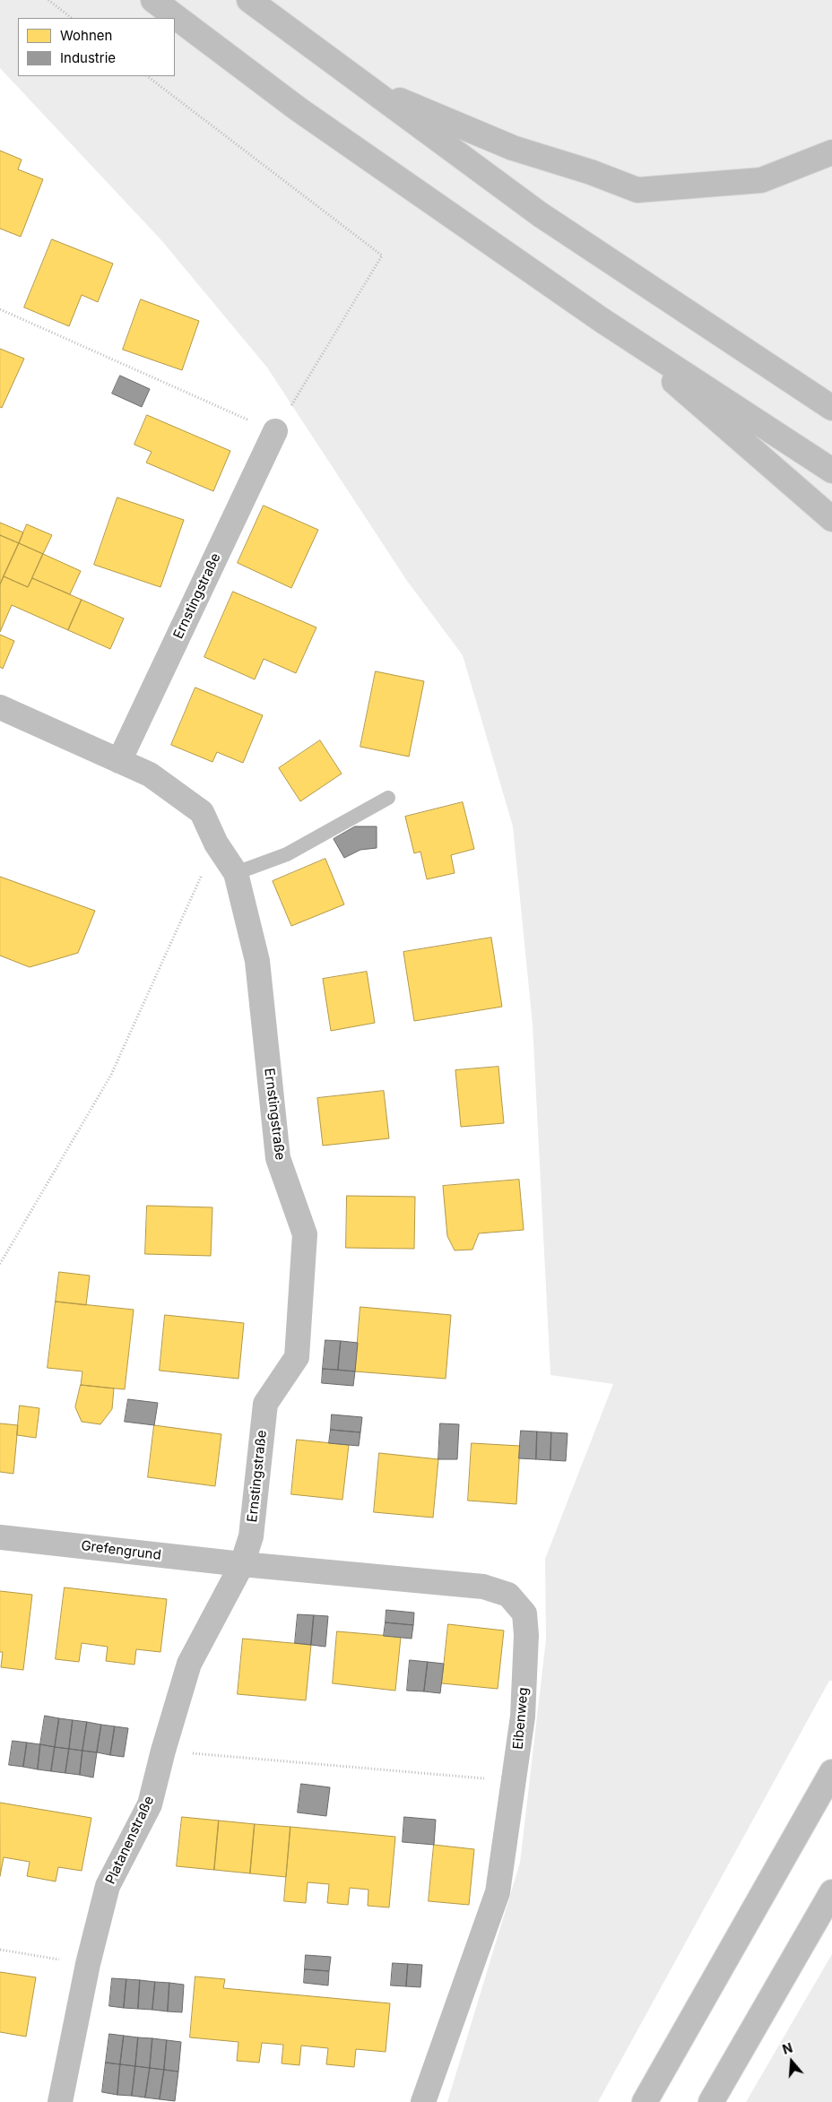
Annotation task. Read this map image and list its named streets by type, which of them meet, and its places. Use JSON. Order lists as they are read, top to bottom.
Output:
{
  "streets": {
    "main road": [
      "Ernstingstraße",
      "Grefengrund",
      "Eibenweg",
      "Platanenstraße"
    ]
  },
  "crossings": [
    ["Ernstingstraße", "Grefengrund"],
    ["Ernstingstraße", "Eibenweg"],
    ["Ernstingstraße", "Platanenstraße"],
    ["Grefengrund", "Eibenweg"],
    ["Grefengrund", "Platanenstraße"],
    ["Eibenweg", "Platanenstraße"]
  ],
  "legend": ["Wohnen", "Industrie"],
  "north": "top"
}
